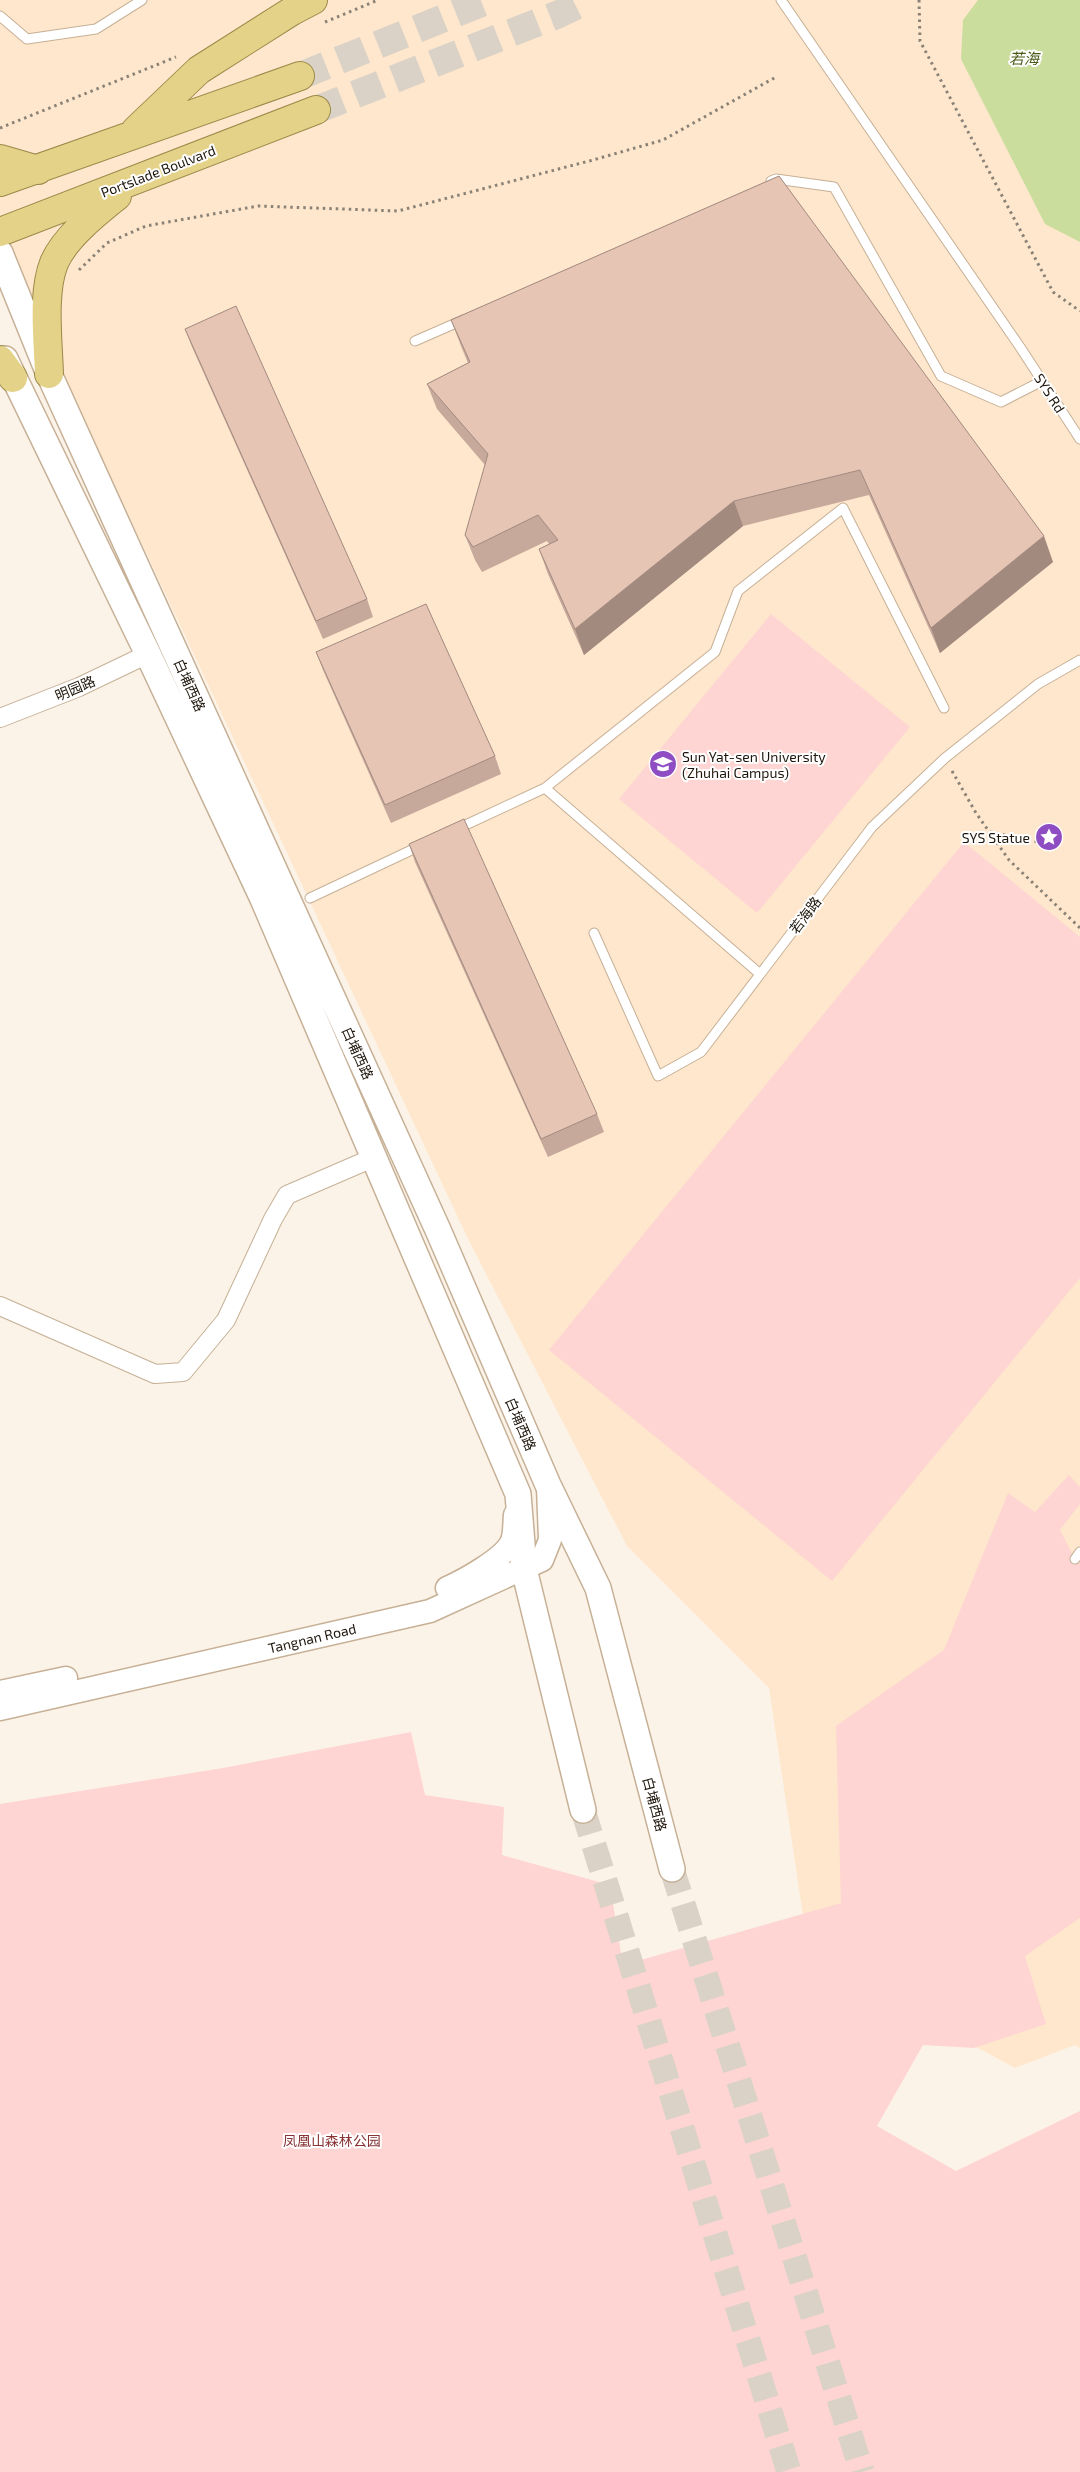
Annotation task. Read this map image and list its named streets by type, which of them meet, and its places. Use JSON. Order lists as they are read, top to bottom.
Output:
{
  "streets": {
    "highway": ["Portslade Boulvard"],
    "main road": ["白埔西路"],
    "street": ["明园路", "Tangnan Road"],
    "lane": ["SYS Rd", "若海路"]
  },
  "crossings": [
    ["白埔西路", "明园路"],
    ["白埔西路", "Tangnan Road"]
  ],
  "water": ["若海"],
  "parks": ["凤凰山森林公园"],
  "places": {
    "school or university": ["Sun Yat-sen University (Zhuhai Campus)"],
    "place": ["SYS Statue"]
  }
}
